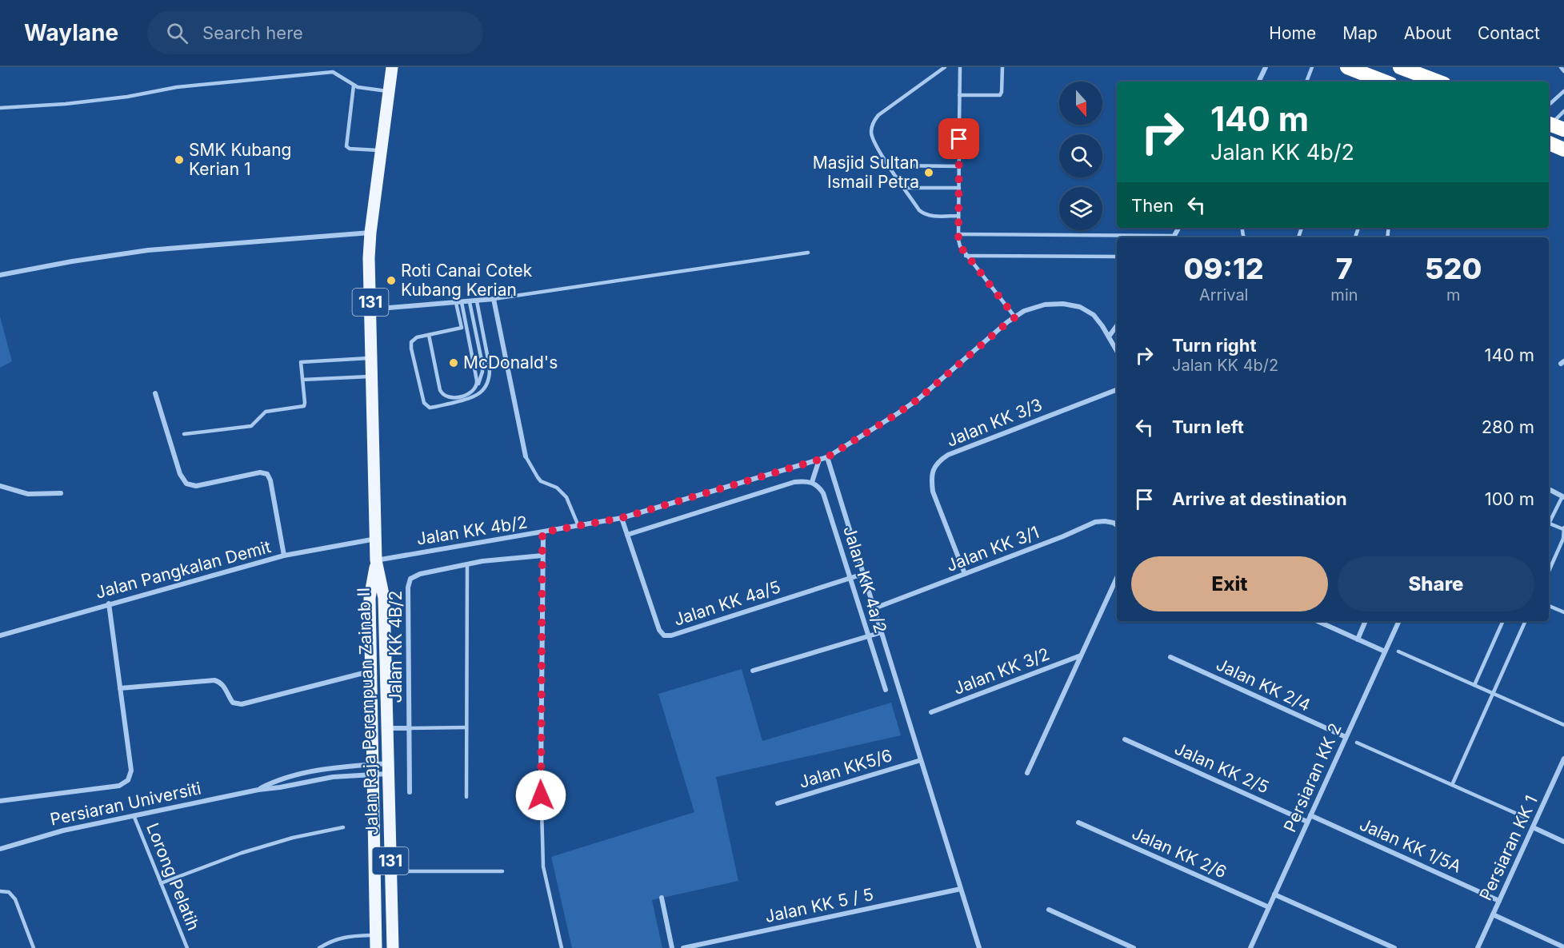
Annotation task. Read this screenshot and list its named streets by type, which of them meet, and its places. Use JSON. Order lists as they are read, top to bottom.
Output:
{
  "streets": {
    "main road": ["131", "Jalan Raja Perempuan Zainab II"],
    "street": [
      "Jalan KK 3/3",
      "Jalan KK 4b/2",
      "Jalan KK 3/1",
      "Jalan Pangkalan Demit",
      "Jalan KK 4a/2",
      "Jalan KK 4a/5",
      "Jalan KK 4B/2",
      "Jalan KK 3/2",
      "Jalan KK 2/4",
      "Jalan KK 2/5",
      "Jalan KK5/6",
      "Persiaran KK 2",
      "Persiaran Universiti",
      "Jalan KK 1/5A",
      "Persiaran KK 1",
      "Jalan KK 2/6",
      "Jalan KK 5 / 5"
    ],
    "lane": ["Lorong Pelatih"]
  },
  "crossings": [
    ["Jalan KK 3/3", "Jalan KK 3/1"],
    ["Jalan KK 4b/2", "Jalan KK 4a/5"],
    ["Jalan KK 4b/2", "Jalan Raja Perempuan Zainab II"],
    ["Jalan Pangkalan Demit", "Jalan Raja Perempuan Zainab II"],
    ["Jalan KK 4a/2", "Jalan KK 4a/5"],
    ["Jalan KK 4B/2", "Jalan Raja Perempuan Zainab II"],
    ["Jalan KK 2/4", "Persiaran KK 2"],
    ["Jalan Raja Perempuan Zainab II", "Persiaran Universiti"],
    ["Jalan KK 2/5", "Persiaran KK 2"],
    ["Persiaran KK 2", "Jalan KK 1/5A"],
    ["Persiaran KK 2", "Jalan KK 2/6"],
    ["Persiaran Universiti", "Lorong Pelatih"],
    ["Jalan KK 1/5A", "Persiaran KK 1"]
  ],
  "places": [
    "SMK Kubang Kerian 1",
    "Masjid Sultan Ismail Petra",
    "Roti Canai Cotek Kubang Kerian",
    "McDonald's"
  ],
  "north": "bottom",
  "page": {
    "header": "Waylane",
    "search": "Search here",
    "nav": [
      "Home",
      "Map",
      "About",
      "Contact"
    ],
    "turn": ["140 m", "Jalan KK 4b/2"],
    "then": "Then",
    "eta": [
      "09:12",
      "Arrival",
      "7",
      "min",
      "520",
      "m"
    ],
    "list": [
      {
        "name": "Turn right",
        "note": "Jalan KK 4b/2",
        "value": "140 m"
      },
      {
        "name": "Turn left",
        "value": "280 m"
      },
      {
        "name": "Arrive at destination",
        "value": "100 m"
      }
    ],
    "buttons": ["Exit", "Share"]
  }
}
